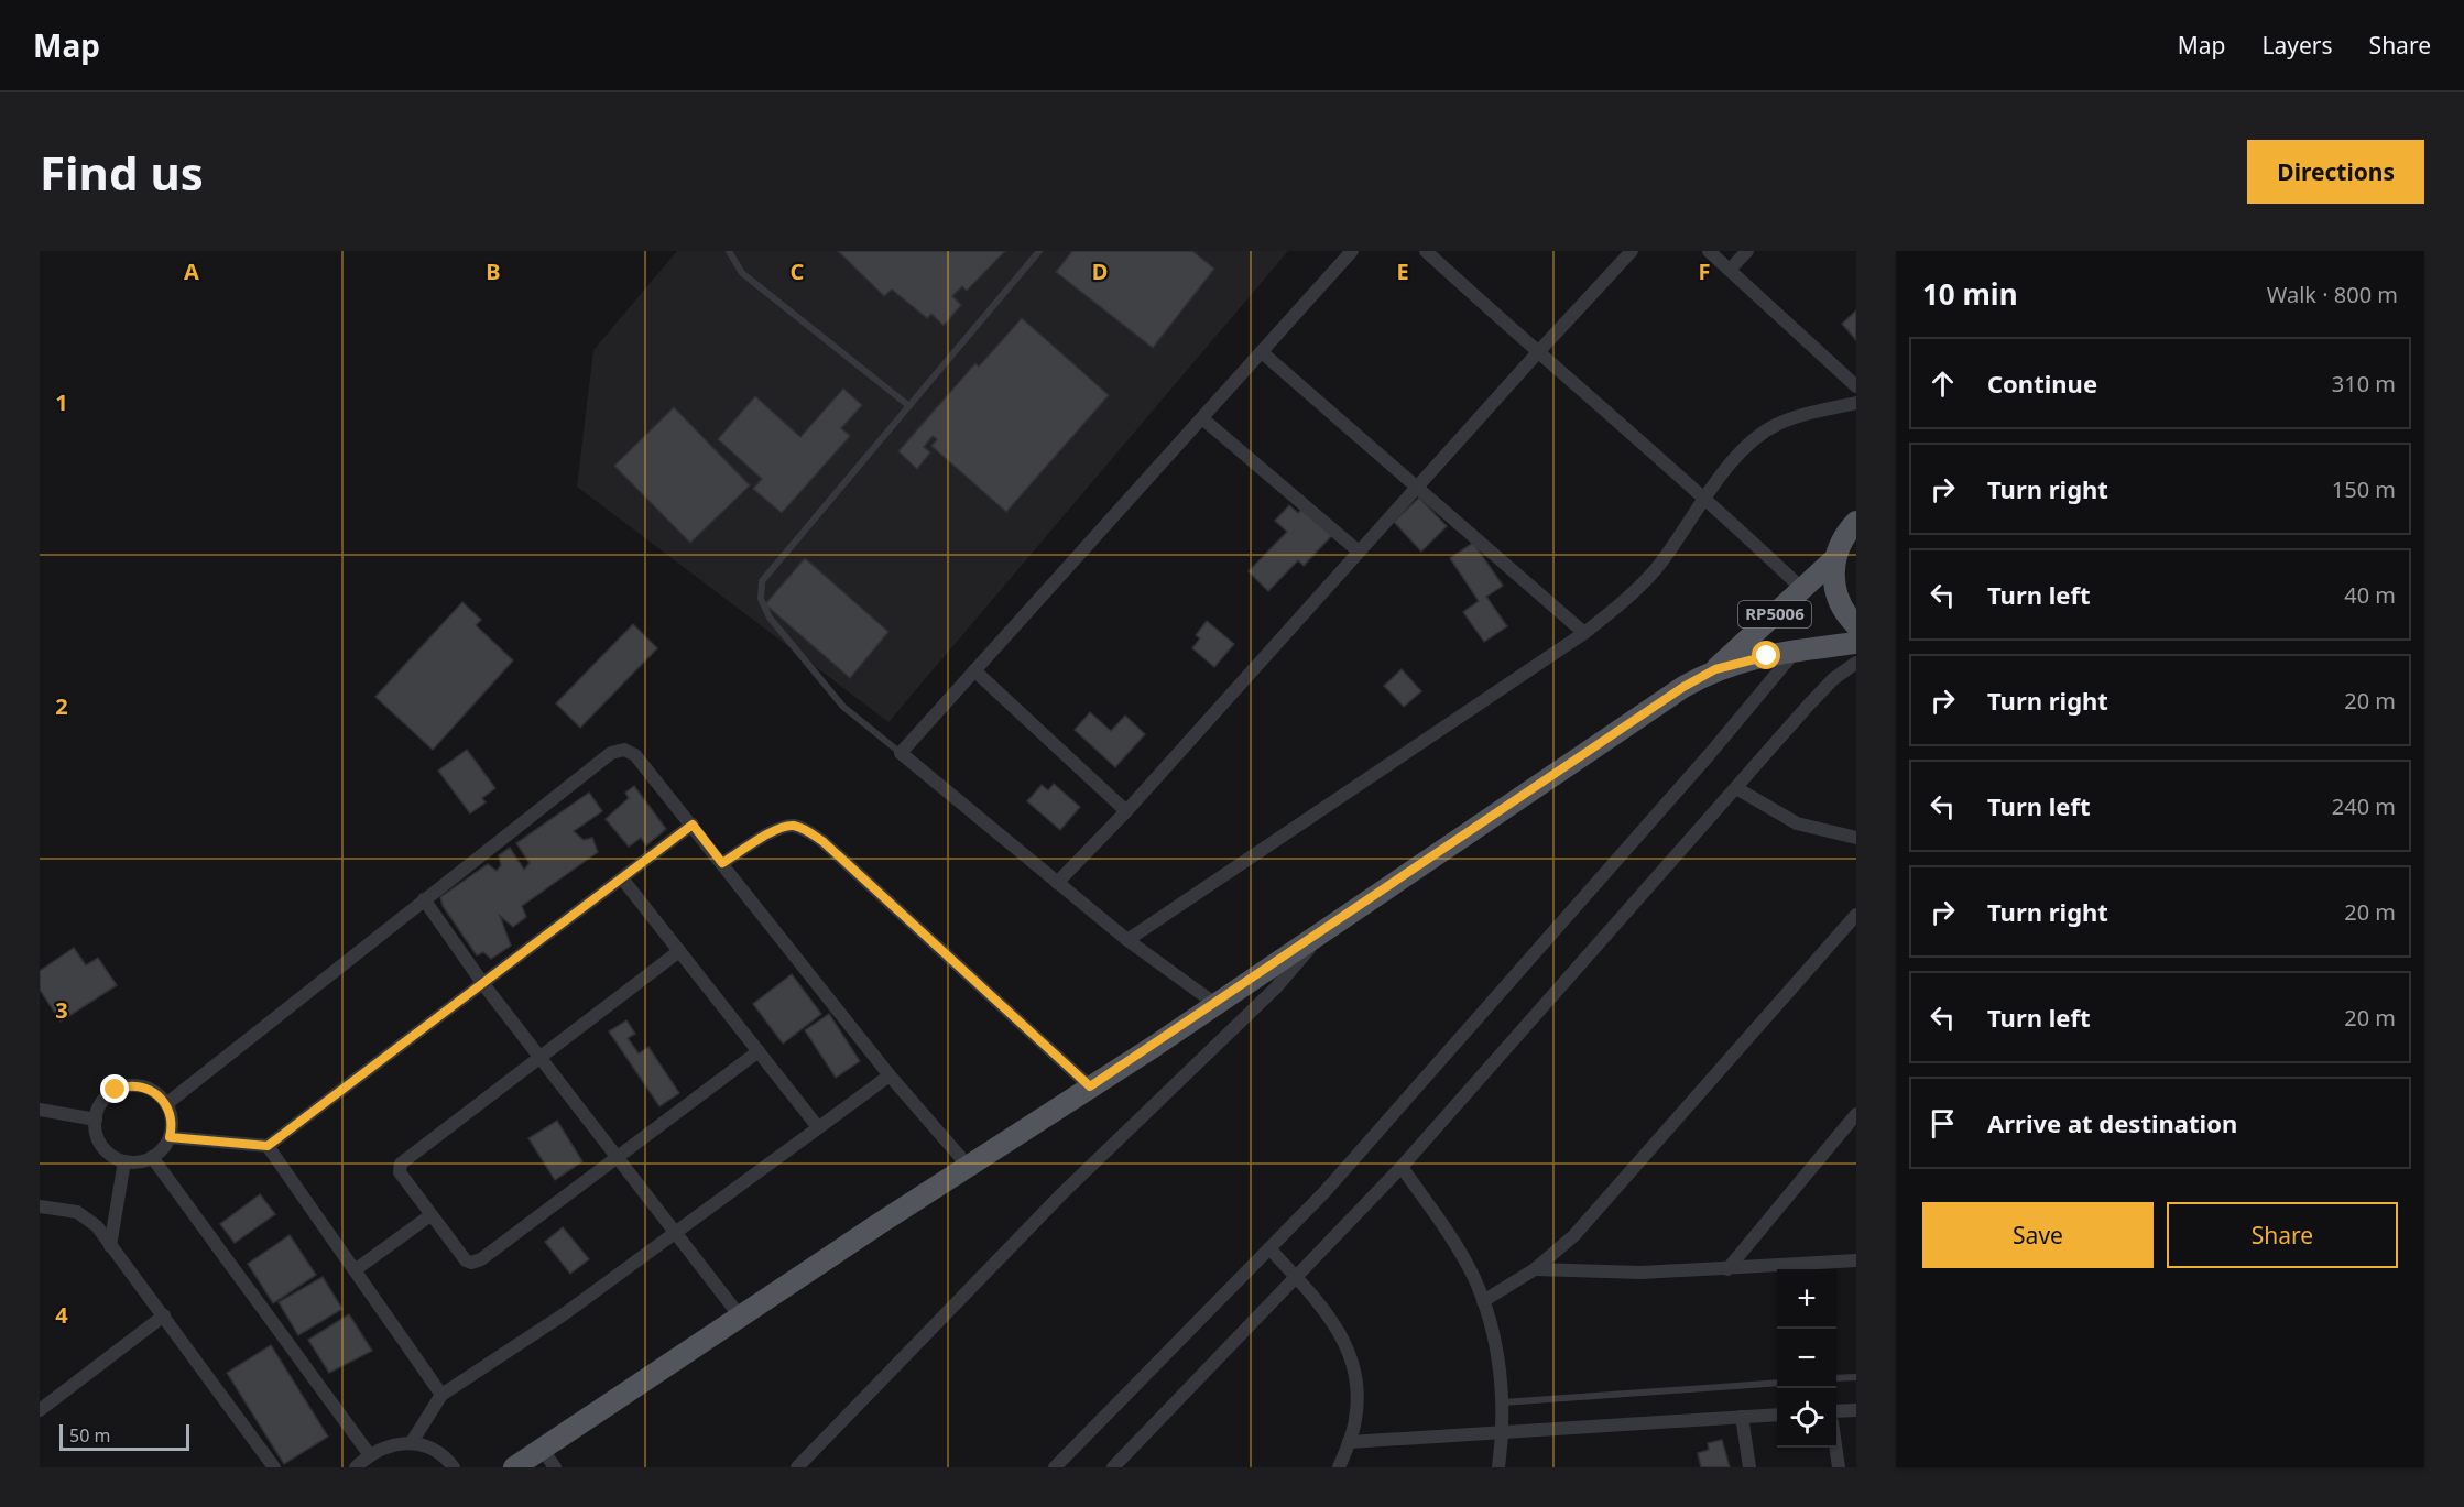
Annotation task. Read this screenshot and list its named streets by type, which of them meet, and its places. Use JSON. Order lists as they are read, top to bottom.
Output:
{
  "streets": {
    "main road": ["RP5006"]
  },
  "scale_bar": "50 m",
  "page": {
    "header": "Map",
    "nav": ["Map", "Layers", "Share"],
    "buttons": [
      "Directions",
      ["Save", "Share"]
    ],
    "title": "Find us",
    "heading": ["10 min", "Walk · 800 m"],
    "list": [
      ["Continue", "310 m"],
      ["Turn right", "150 m"],
      ["Turn left", "40 m"],
      ["Turn right", "20 m"],
      ["Turn left", "240 m"],
      ["Turn right", "20 m"],
      ["Turn left", "20 m"],
      "Arrive at destination"
    ],
    "map_buttons": ["+", "−"],
    "scale": "50 m"
  },
  "grid": {
    "columns": [
      "A",
      "B",
      "C",
      "D",
      "E",
      "F"
    ],
    "rows": [
      "1",
      "2",
      "3",
      "4"
    ]
  }
}
